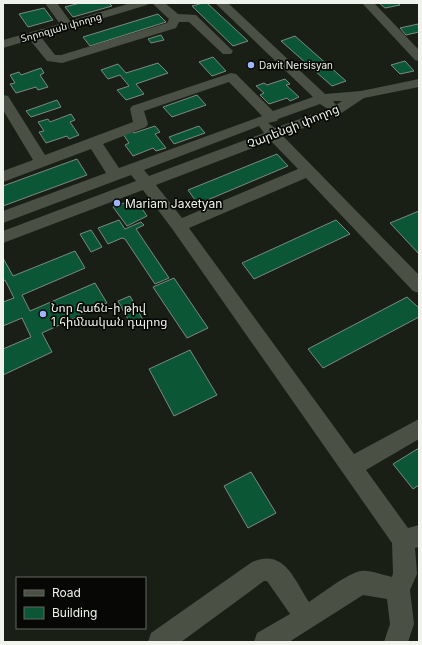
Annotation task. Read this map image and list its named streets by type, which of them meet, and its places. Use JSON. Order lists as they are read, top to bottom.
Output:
{
  "streets": {
    "street": ["Տորոզյան փողոց", "Չարենցի փողոց"]
  },
  "places": ["Davit Nersisyan", "Mariam Jaxetyan", "Նոր Հաճն-ի թիվ 1 հիմնական դպրոց"],
  "legend": ["Road", "Building"]
}
